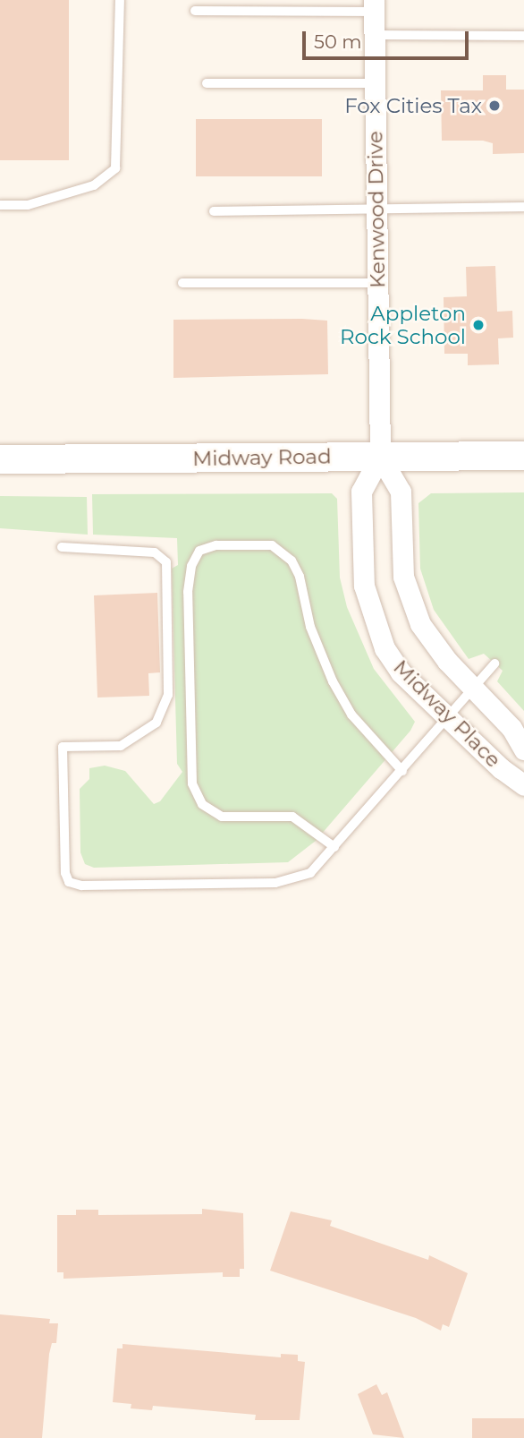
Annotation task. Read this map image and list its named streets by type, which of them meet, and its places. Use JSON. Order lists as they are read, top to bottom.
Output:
{
  "streets": {
    "main road": ["Midway Road"],
    "street": ["Kenwood Drive", "Midway Place"]
  },
  "crossings": [
    ["Kenwood Drive", "Midway Road"],
    ["Kenwood Drive", "Midway Place"],
    ["Midway Road", "Midway Place"]
  ],
  "places": ["Fox Cities Tax", "Appleton Rock School"],
  "scale_bar": "50 m"
}
